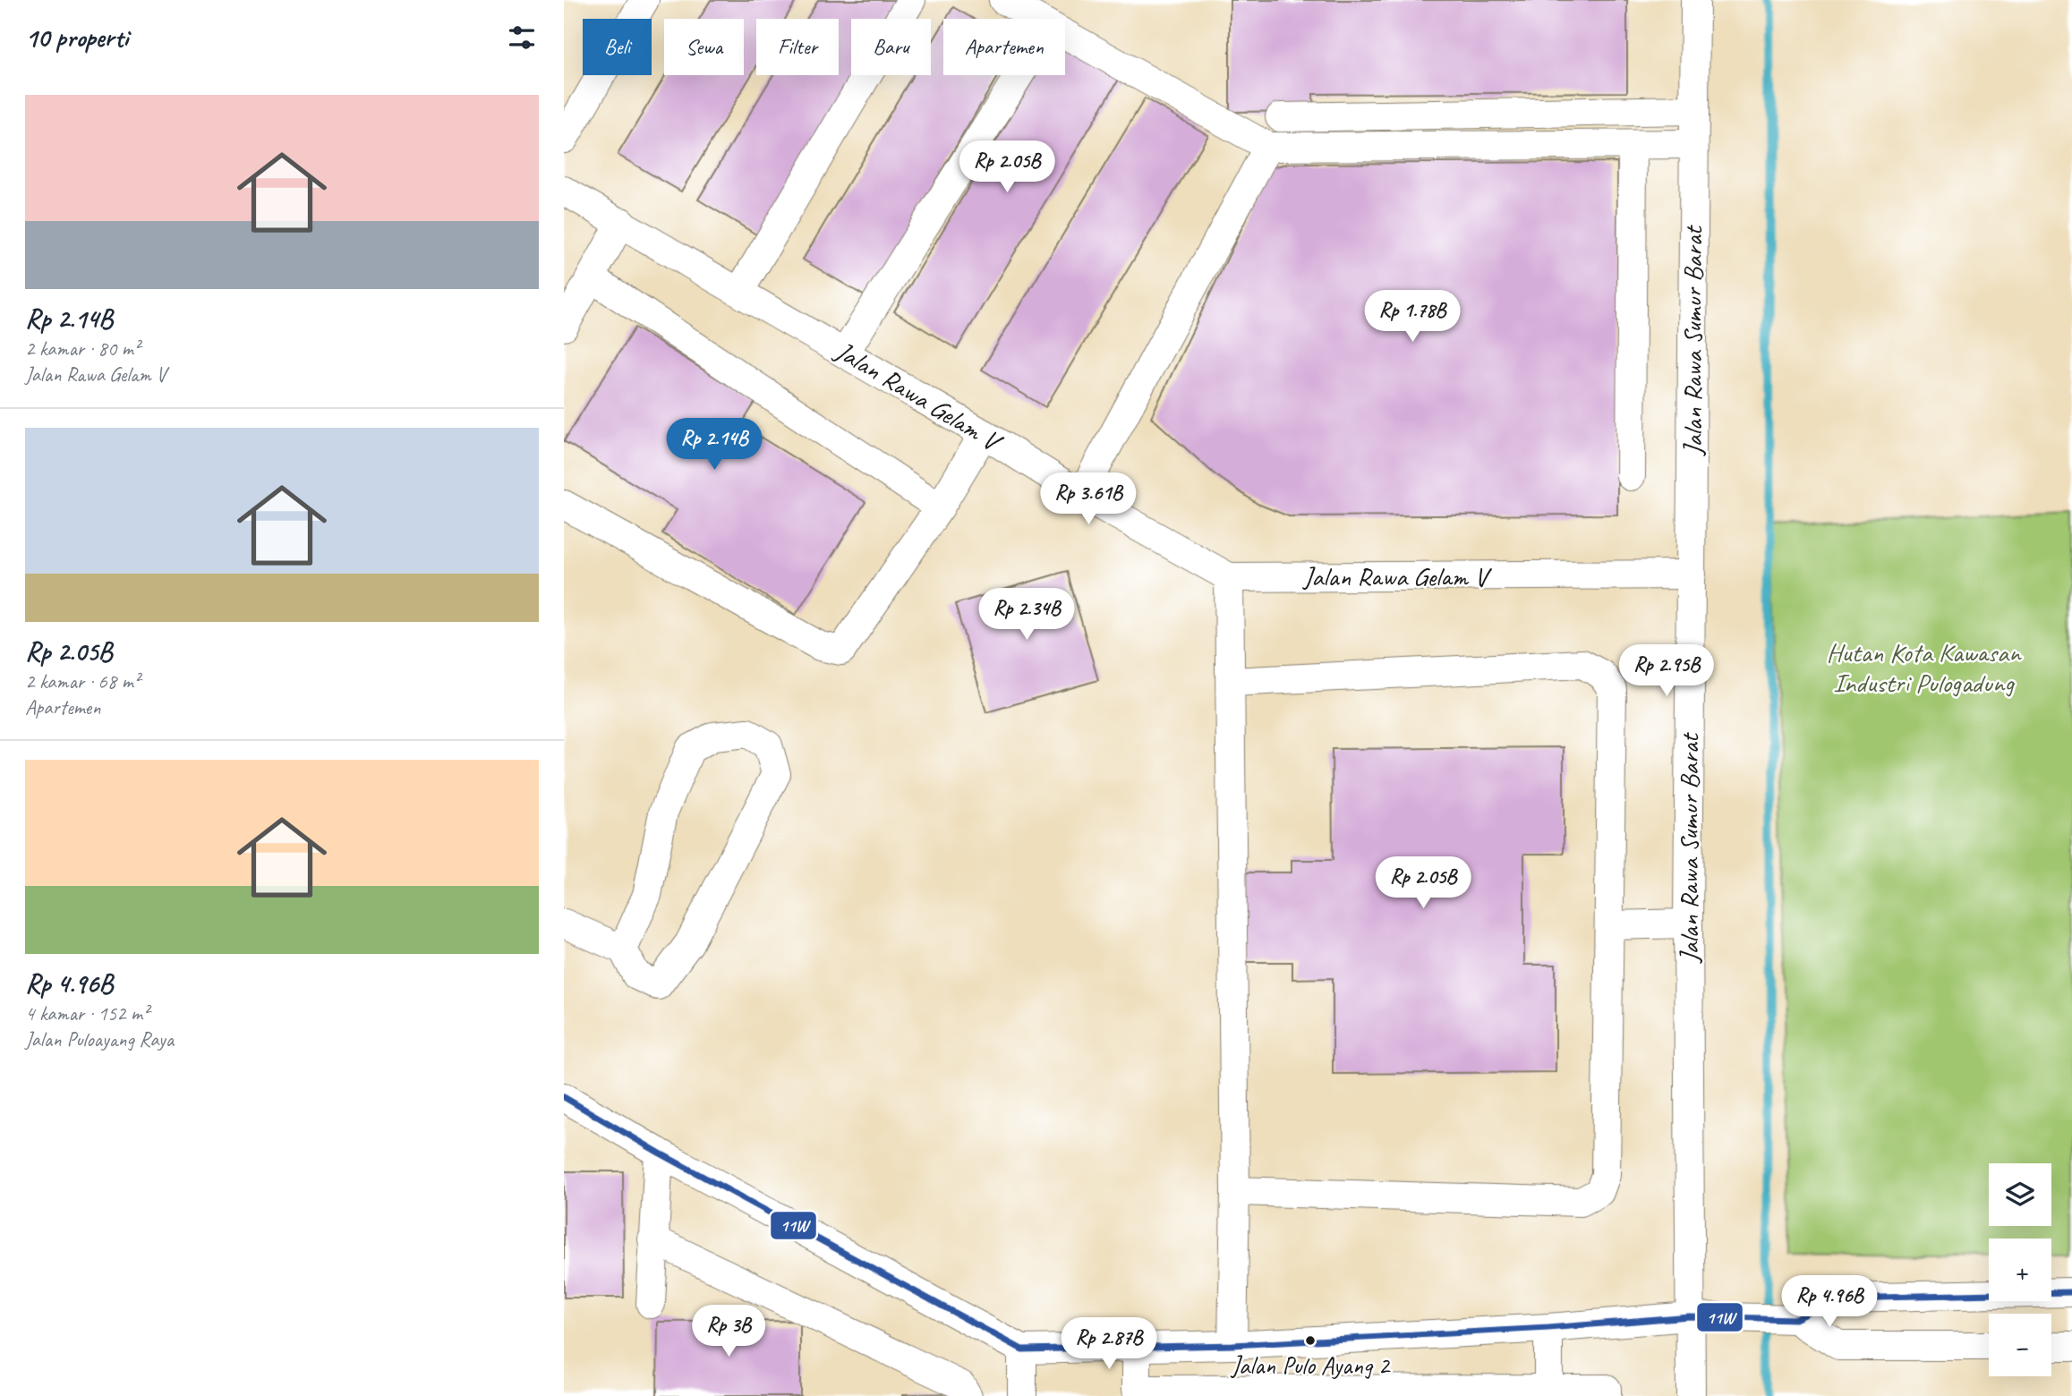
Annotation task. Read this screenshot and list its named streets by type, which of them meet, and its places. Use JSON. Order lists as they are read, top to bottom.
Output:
{
  "streets": {
    "street": ["Jalan Rawa Sumur Barat", "Jalan Rawa Gelam V"]
  },
  "crossings": [
    ["Jalan Rawa Sumur Barat", "Jalan Rawa Gelam V"]
  ],
  "parks": ["Hutan Kota Kawasan Industri Pulogadung"],
  "places": ["Jalan Pulo Ayang 2"],
  "lines": ["transit line 11W"],
  "page": {
    "heading": "10 properti",
    "chip": [
      "Beli",
      "Sewa",
      "Filter",
      "Baru",
      "Apartemen"
    ],
    "list": [
      {
        "name": "Rp 2.14B",
        "note": "2 kamar · 80 m² · Jalan Rawa Gelam V"
      },
      {
        "name": "Rp 2.05B",
        "note": "2 kamar · 68 m² · Apartemen"
      },
      {
        "name": "Rp 4.96B",
        "note": "4 kamar · 152 m² · Jalan Puloayang Raya"
      }
    ],
    "price": [
      "Rp 2.05B",
      "Rp 1.78B",
      "Rp 2.14B",
      "Rp 3.61B",
      "Rp 2.34B",
      "Rp 2.95B",
      "Rp 2.05B",
      "Rp 4.96B",
      "Rp 3B",
      "Rp 2.87B"
    ],
    "map_buttons": ["+", "−"]
  }
}
